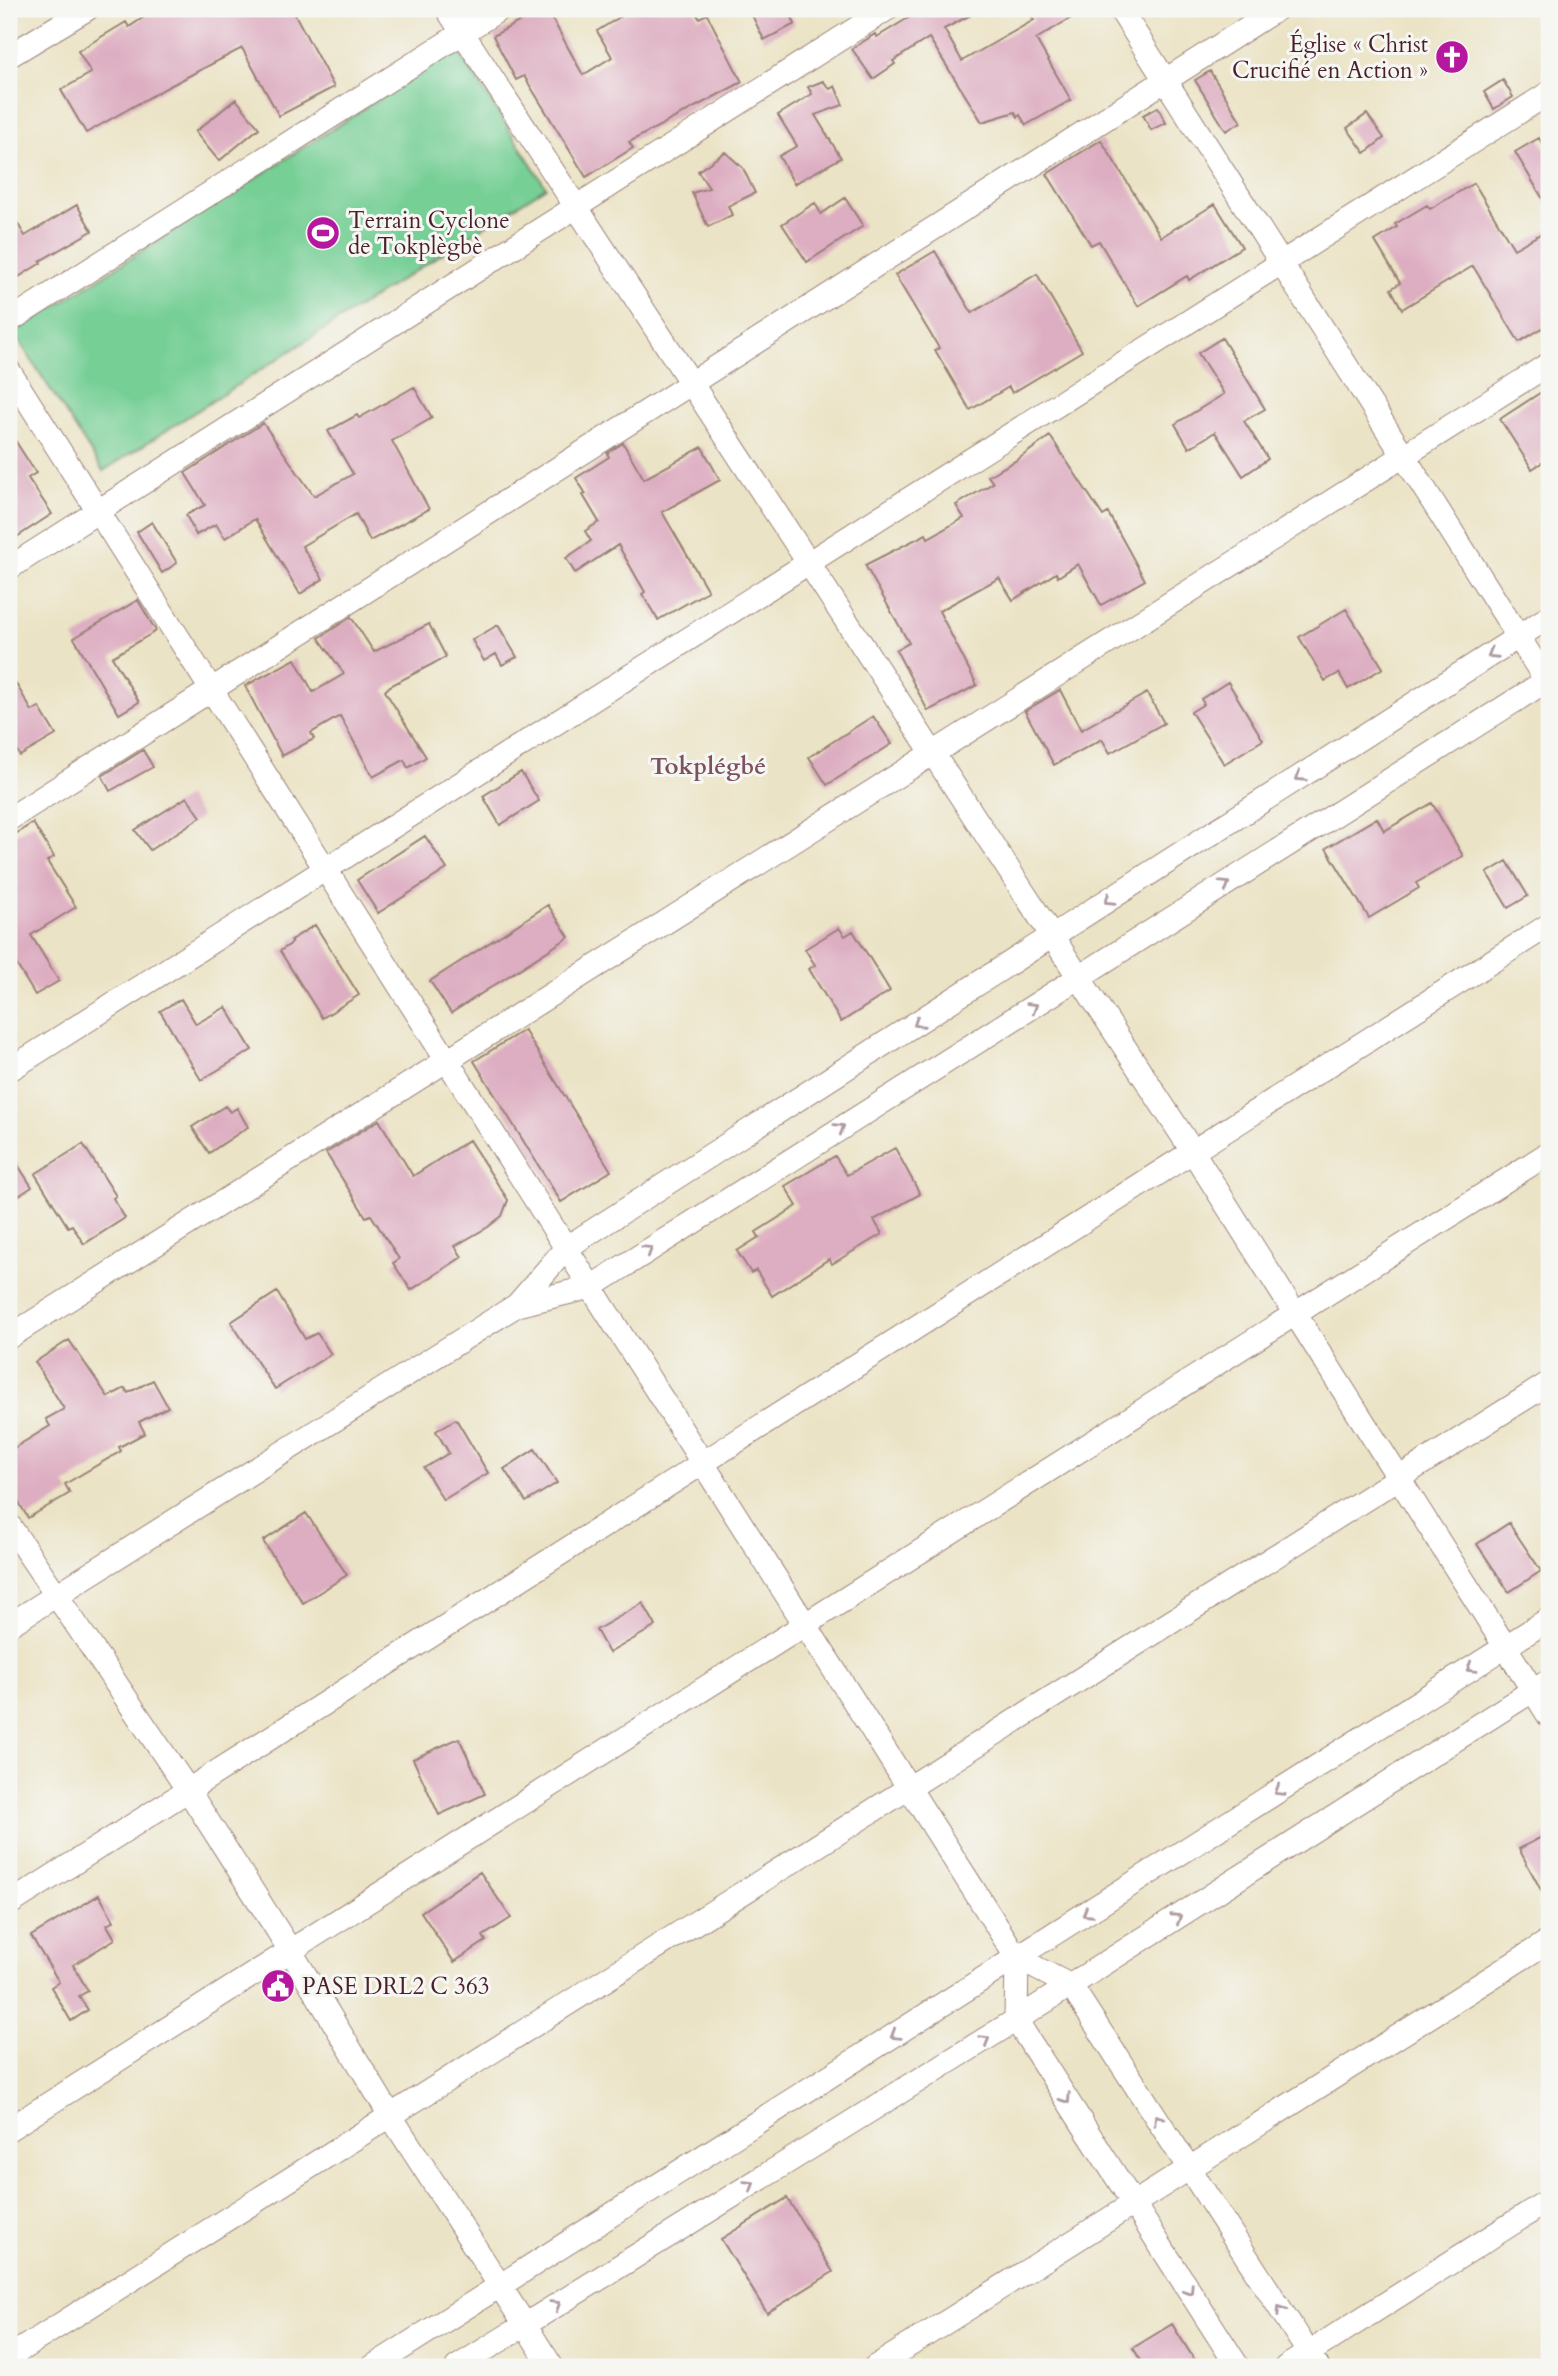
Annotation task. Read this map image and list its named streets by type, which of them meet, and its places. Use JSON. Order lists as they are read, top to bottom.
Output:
{
  "districts": ["Tokplégbé"],
  "places": {
    "church": ["Église « Christ Crucifié en Action »"],
    "sports": ["Terrain Cyclone de Tokplègbè"],
    "public building": ["PASE DRL2 C 363"]
  }
}
